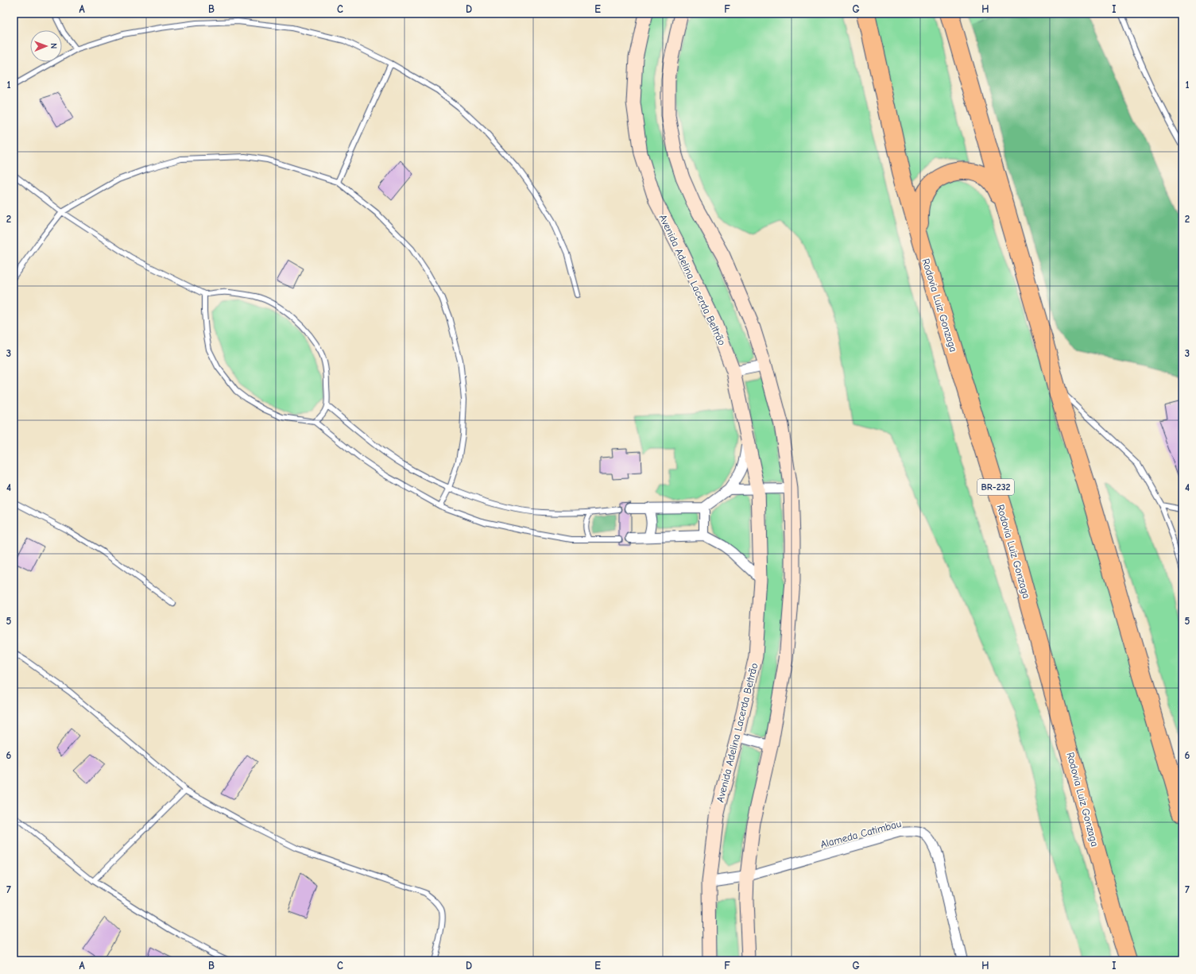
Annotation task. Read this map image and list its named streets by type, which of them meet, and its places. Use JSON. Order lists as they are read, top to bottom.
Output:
{
  "streets": {
    "highway": ["Rodovia Luiz Gonzaga", "BR-232"],
    "main road": ["Avenida Adelina Lacerda Beltrão"],
    "street": ["Alameda Catimbau"]
  },
  "crossings": [
    ["Avenida Adelina Lacerda Beltrão", "Alameda Catimbau"]
  ],
  "north": "right",
  "grid": {
    "columns": [
      "A",
      "B",
      "C",
      "D",
      "E",
      "F",
      "G",
      "H",
      "I"
    ],
    "rows": [
      "1",
      "2",
      "3",
      "4",
      "5",
      "6",
      "7"
    ]
  }
}
